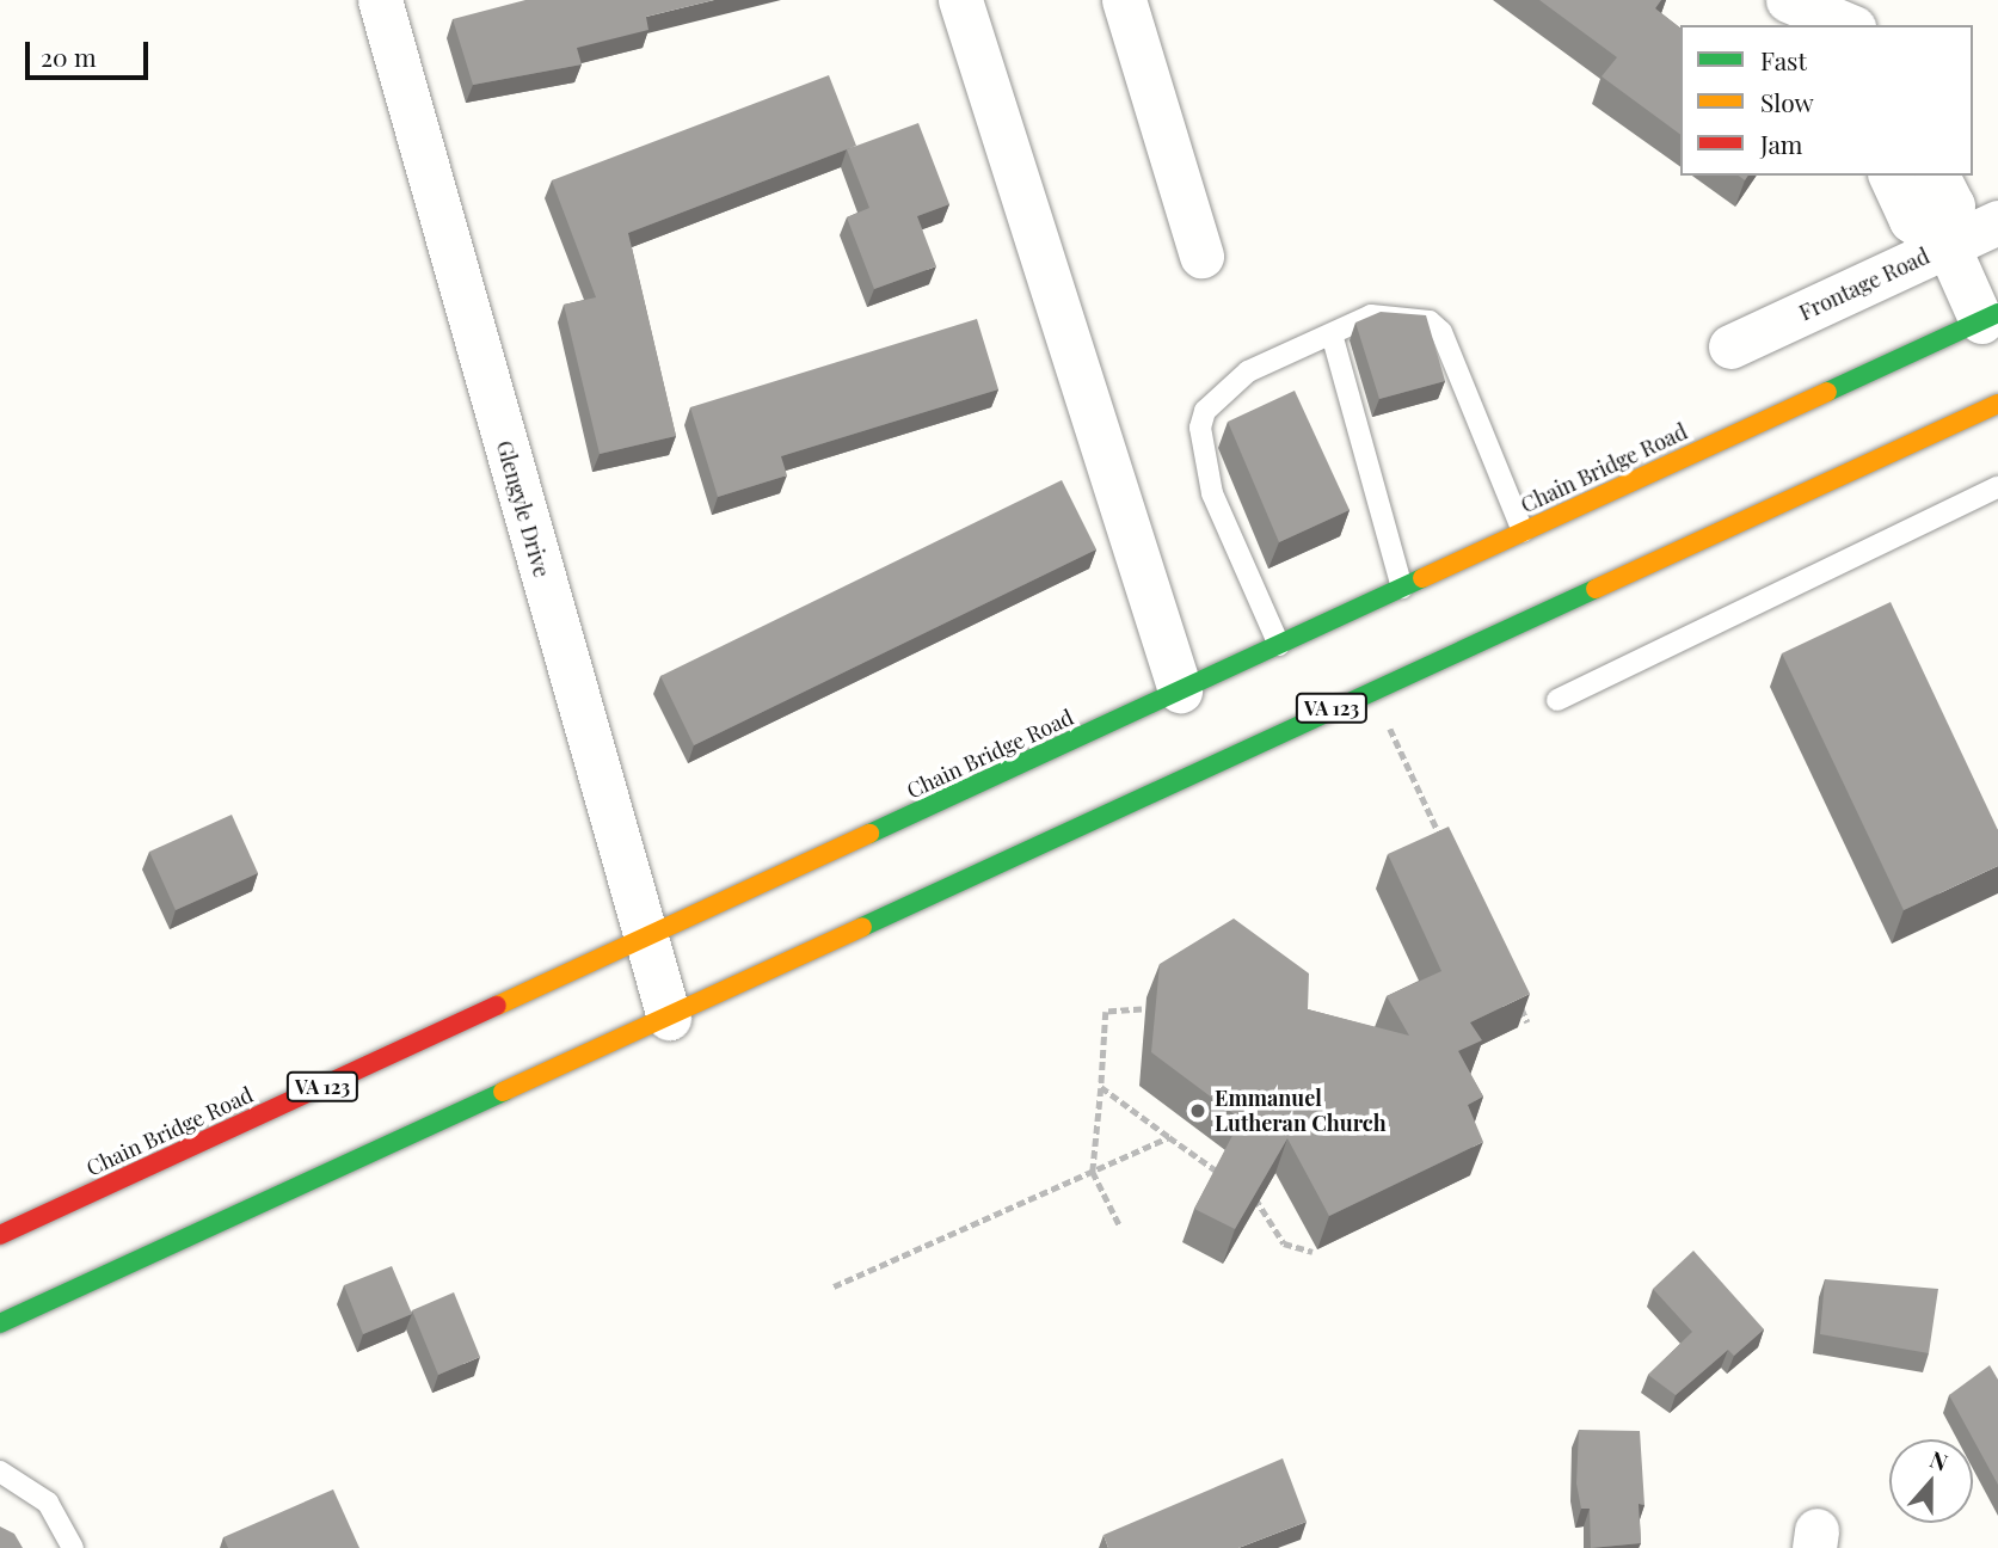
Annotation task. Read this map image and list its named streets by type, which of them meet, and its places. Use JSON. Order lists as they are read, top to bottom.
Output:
{
  "streets": {
    "main road": ["Chain Bridge Road", "VA 123"],
    "street": ["Frontage Road", "Glengyle Drive"]
  },
  "crossings": [
    ["Chain Bridge Road", "Glengyle Drive"],
    ["Glengyle Drive", "VA 123"]
  ],
  "places": ["Emmanuel Lutheran Church"],
  "legend": ["Fast", "Slow", "Jam"],
  "scale_bar": "20 m",
  "north": "top"
}
